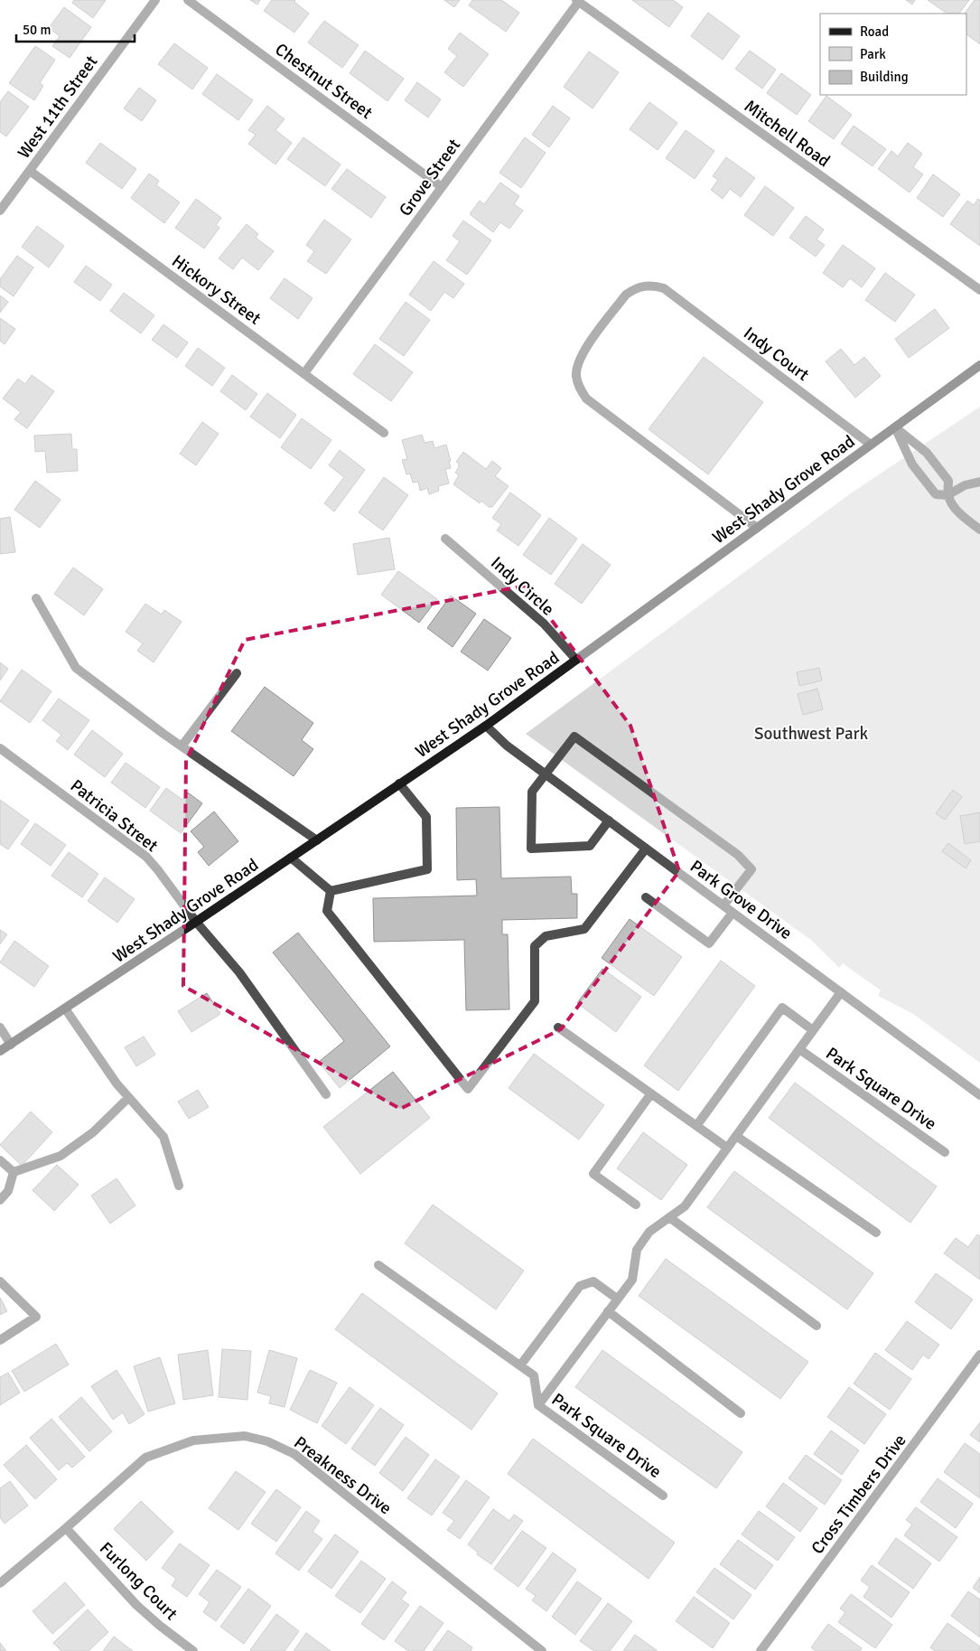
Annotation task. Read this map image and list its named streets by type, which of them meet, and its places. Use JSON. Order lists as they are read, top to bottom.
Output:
{
  "streets": {
    "main road": ["West Shady Grove Road"],
    "street": [
      "Chestnut Street",
      "West 11th Street",
      "Mitchell Road",
      "Grove Street",
      "Hickory Street",
      "Indy Court",
      "Indy Circle",
      "Patricia Street",
      "Park Grove Drive",
      "Park Square Drive",
      "Preakness Drive",
      "Cross Timbers Drive",
      "Furlong Court"
    ]
  },
  "crossings": [
    ["Chestnut Street", "Grove Street"],
    ["West 11th Street", "Hickory Street"],
    ["Mitchell Road", "Grove Street"],
    ["Grove Street", "Hickory Street"],
    ["Indy Court", "West Shady Grove Road"],
    ["West Shady Grove Road", "Indy Circle"],
    ["West Shady Grove Road", "Patricia Street"],
    ["West Shady Grove Road", "Park Grove Drive"],
    ["Park Grove Drive", "Park Square Drive"],
    ["Preakness Drive", "Furlong Court"]
  ],
  "parks": ["Southwest Park"],
  "legend": ["Road", "Park", "Building"],
  "scale_bar": "50 m"
}
